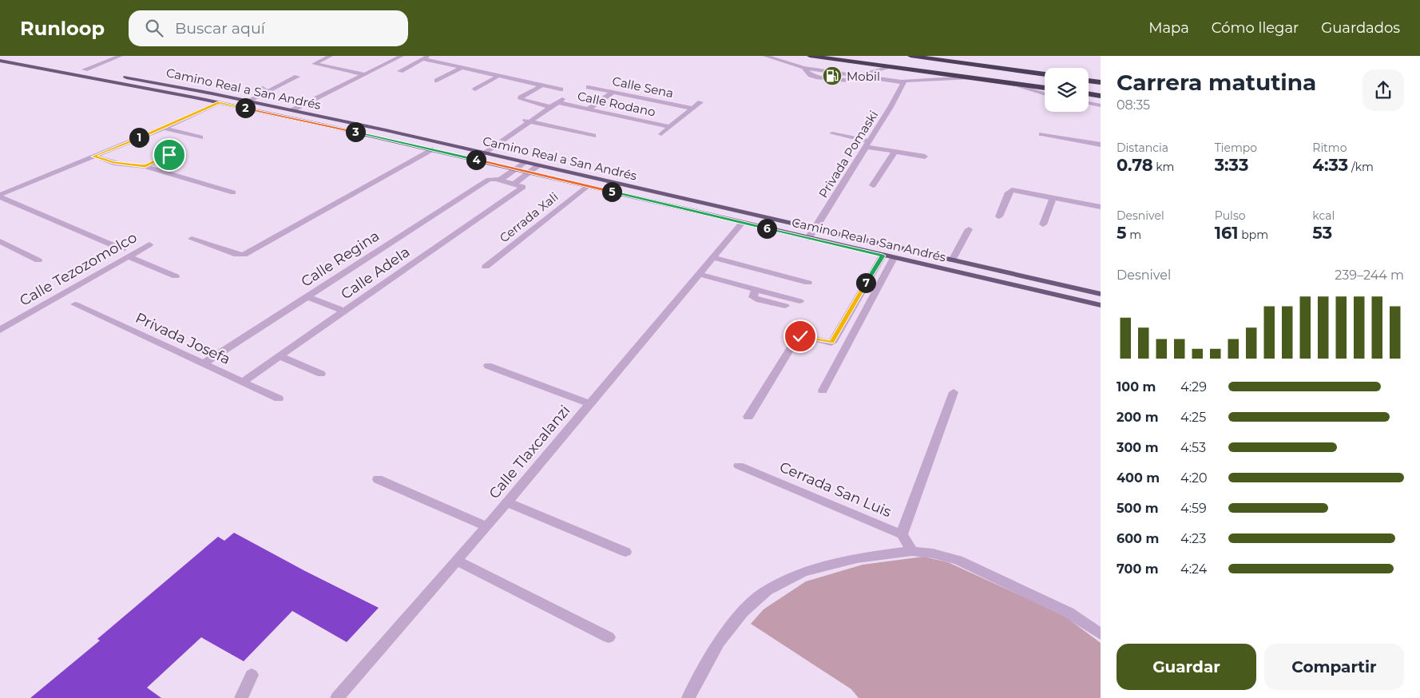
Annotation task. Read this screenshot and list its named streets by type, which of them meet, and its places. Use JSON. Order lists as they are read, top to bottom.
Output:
{
  "streets": {
    "main road": ["Camino Real a San Andrés"],
    "street": [
      "Calle Sena",
      "Calle Rodano",
      "Privada Pomaski",
      "Cerrada Xali",
      "Calle Regina",
      "Calle Tezozomolco",
      "Calle Adela",
      "Privada Josefa",
      "Calle Tlaxcalanzi",
      "Cerrada San Luis"
    ]
  },
  "crossings": [
    ["Camino Real a San Andrés", "Privada Pomaski"],
    ["Camino Real a San Andrés", "Cerrada Xali"],
    ["Camino Real a San Andrés", "Calle Regina"],
    ["Camino Real a San Andrés", "Calle Tlaxcalanzi"],
    ["Calle Regina", "Privada Josefa"],
    ["Calle Adela", "Privada Josefa"]
  ],
  "places": {
    "fuel station": ["Mobil"]
  },
  "page": {
    "header": "Runloop",
    "search": "Buscar aquí",
    "nav": ["Mapa", "Cómo llegar", "Guardados"],
    "heading": ["Carrera matutina", "08:35"],
    "pins": [
      "2",
      "3",
      "1",
      "4",
      "5",
      "6",
      "7"
    ],
    "stats": [
      ["Distancia", "0.78 km"],
      ["Tiempo", "3:33"],
      ["Ritmo", "4:33 /km"],
      ["Desnivel", "5 m"],
      ["Pulso", "161 bpm"],
      ["kcal", "53"]
    ],
    "chart": ["Desnivel", "239–244 m"],
    "list": [
      {
        "name": "100 m",
        "note": "4:29"
      },
      {
        "name": "200 m",
        "note": "4:25"
      },
      {
        "name": "300 m",
        "note": "4:53"
      },
      {
        "name": "400 m",
        "note": "4:20"
      },
      {
        "name": "500 m",
        "note": "4:59"
      },
      {
        "name": "600 m",
        "note": "4:23"
      },
      {
        "name": "700 m",
        "note": "4:24"
      }
    ],
    "buttons": ["Guardar", "Compartir"]
  }
}
